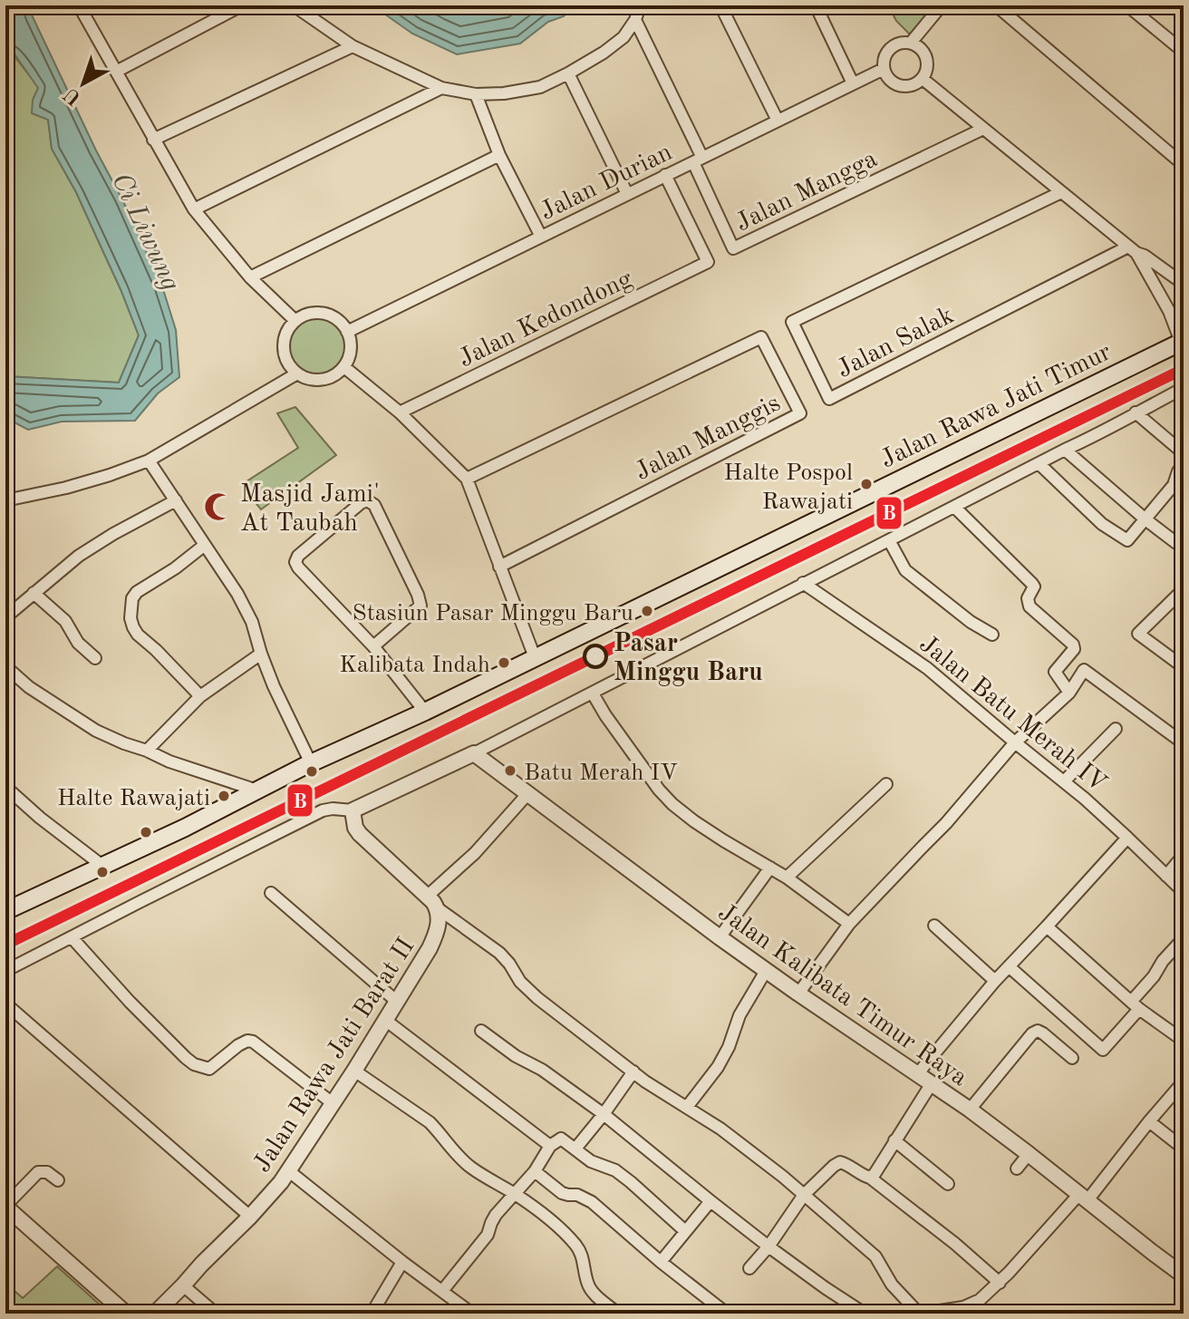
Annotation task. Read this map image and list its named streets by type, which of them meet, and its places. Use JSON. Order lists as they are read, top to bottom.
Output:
{
  "streets": {
    "main road": ["Jalan Rawa Jati Timur"],
    "street": [
      "Jalan Durian",
      "Jalan Mangga",
      "Jalan Kedondong",
      "Jalan Salak",
      "Jalan Manggis",
      "Jalan Batu Merah IV",
      "Jalan Kalibata Timur Raya",
      "Jalan Rawa Jati Barat II"
    ]
  },
  "crossings": [
    ["Jalan Durian", "Jalan Mangga"],
    ["Jalan Durian", "Jalan Kedondong"]
  ],
  "water": ["Ci Liwung"],
  "places": {
    "other": [
      "Halte Pospol Rawajati",
      "Stasiun Pasar Minggu Baru",
      "Pasar Minggu Baru",
      "Kalibata Indah",
      "Batu Merah IV",
      "Halte Rawajati"
    ],
    "mosque": ["Masjid Jami' At Taubah"]
  },
  "lines": ["transit line B"],
  "north": "bottom left"
}
